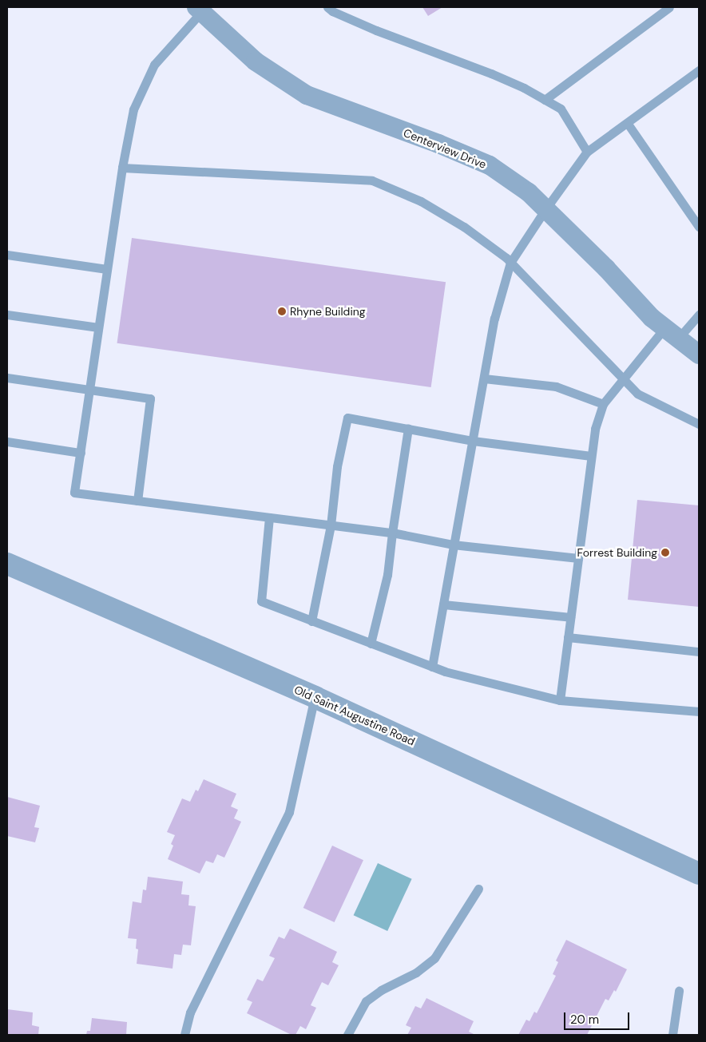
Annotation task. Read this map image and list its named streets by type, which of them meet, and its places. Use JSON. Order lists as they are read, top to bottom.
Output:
{
  "streets": {
    "street": ["Centerview Drive", "Old Saint Augustine Road"]
  },
  "places": ["Rhyne Building", "Forrest Building"],
  "scale_bar": "20 m"
}
